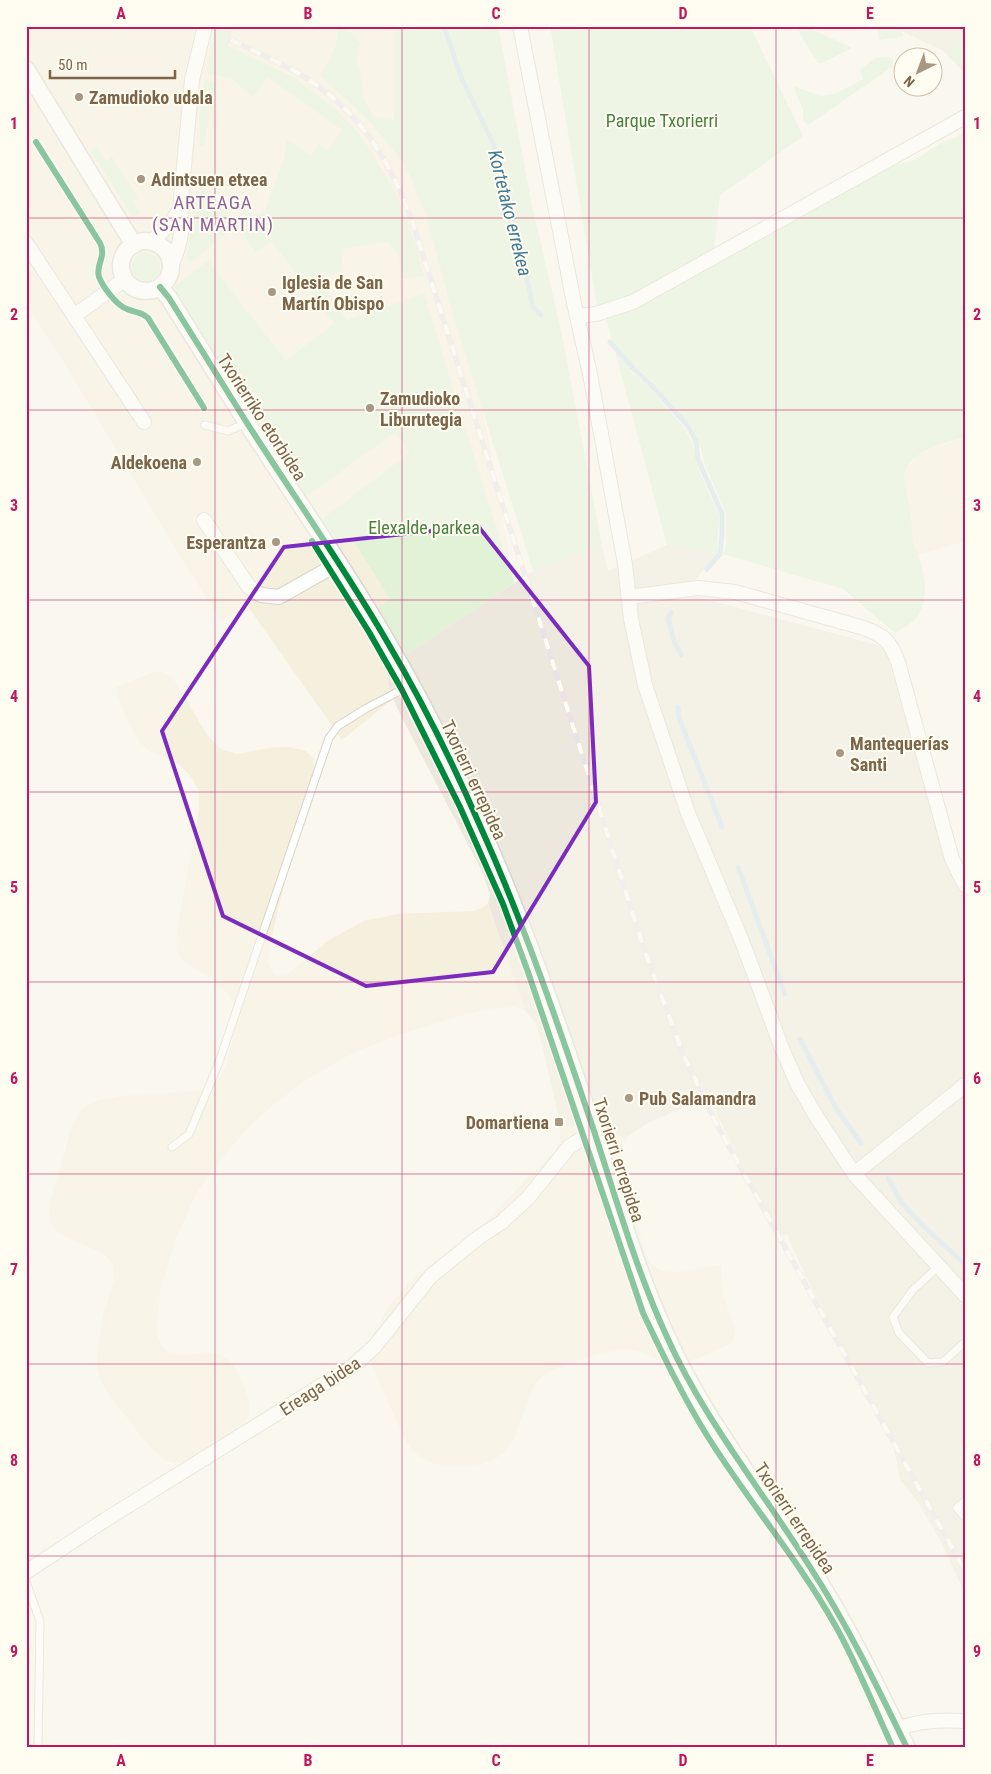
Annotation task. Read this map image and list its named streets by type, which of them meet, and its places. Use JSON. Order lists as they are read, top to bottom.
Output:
{
  "streets": {
    "street": ["Txorierriko etorbidea", "Txorierri errepidea", "Ereaga bidea"]
  },
  "crossings": [
    ["Txorierriko etorbidea", "Txorierri errepidea"],
    ["Txorierri errepidea", "Ereaga bidea"]
  ],
  "districts": ["ARTEAGA (SAN MARTIN)"],
  "water": ["Kortetako errekea"],
  "parks": ["Parque Txorierri", "Elexalde parkea"],
  "places": {
    "other": [
      "Zamudioko udala",
      "Adintsuen etxea",
      "Iglesia de San Martín Obispo",
      "Zamudioko Liburutegia",
      "Aldekoena",
      "Esperantza",
      "Mantequerías Santi",
      "Pub Salamandra"
    ],
    "transit": ["Domartiena"]
  },
  "scale_bar": "50 m",
  "north": "bottom left",
  "grid": {
    "columns": [
      "A",
      "B",
      "C",
      "D",
      "E"
    ],
    "rows": [
      "1",
      "2",
      "3",
      "4",
      "5",
      "6",
      "7",
      "8",
      "9"
    ]
  }
}
